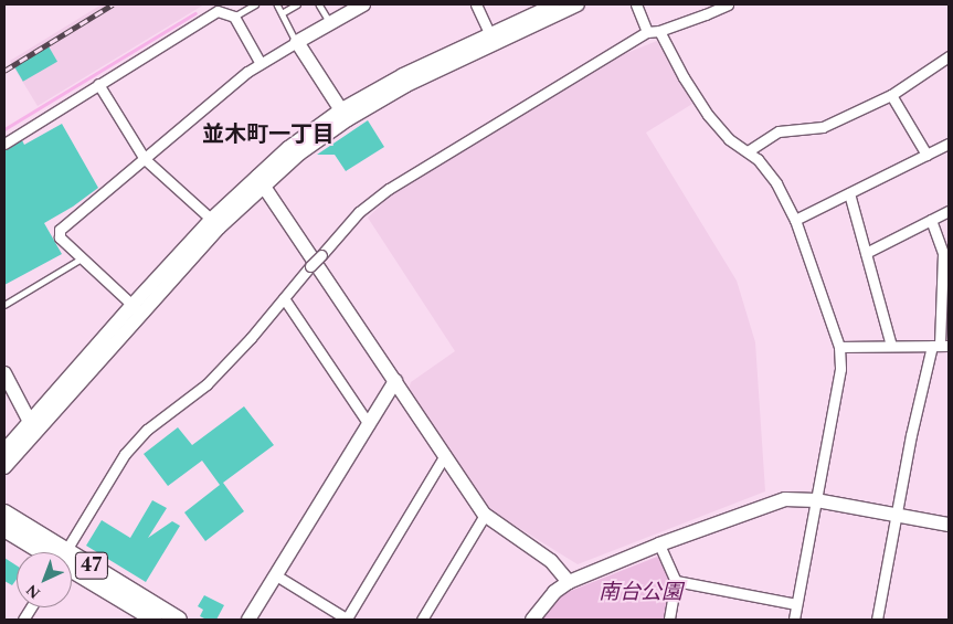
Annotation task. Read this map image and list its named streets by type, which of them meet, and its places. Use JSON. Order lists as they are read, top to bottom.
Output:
{
  "streets": {
    "main road": ["47"]
  },
  "districts": ["並木町一丁目"],
  "parks": ["南台公園"],
  "north": "bottom left"
}
